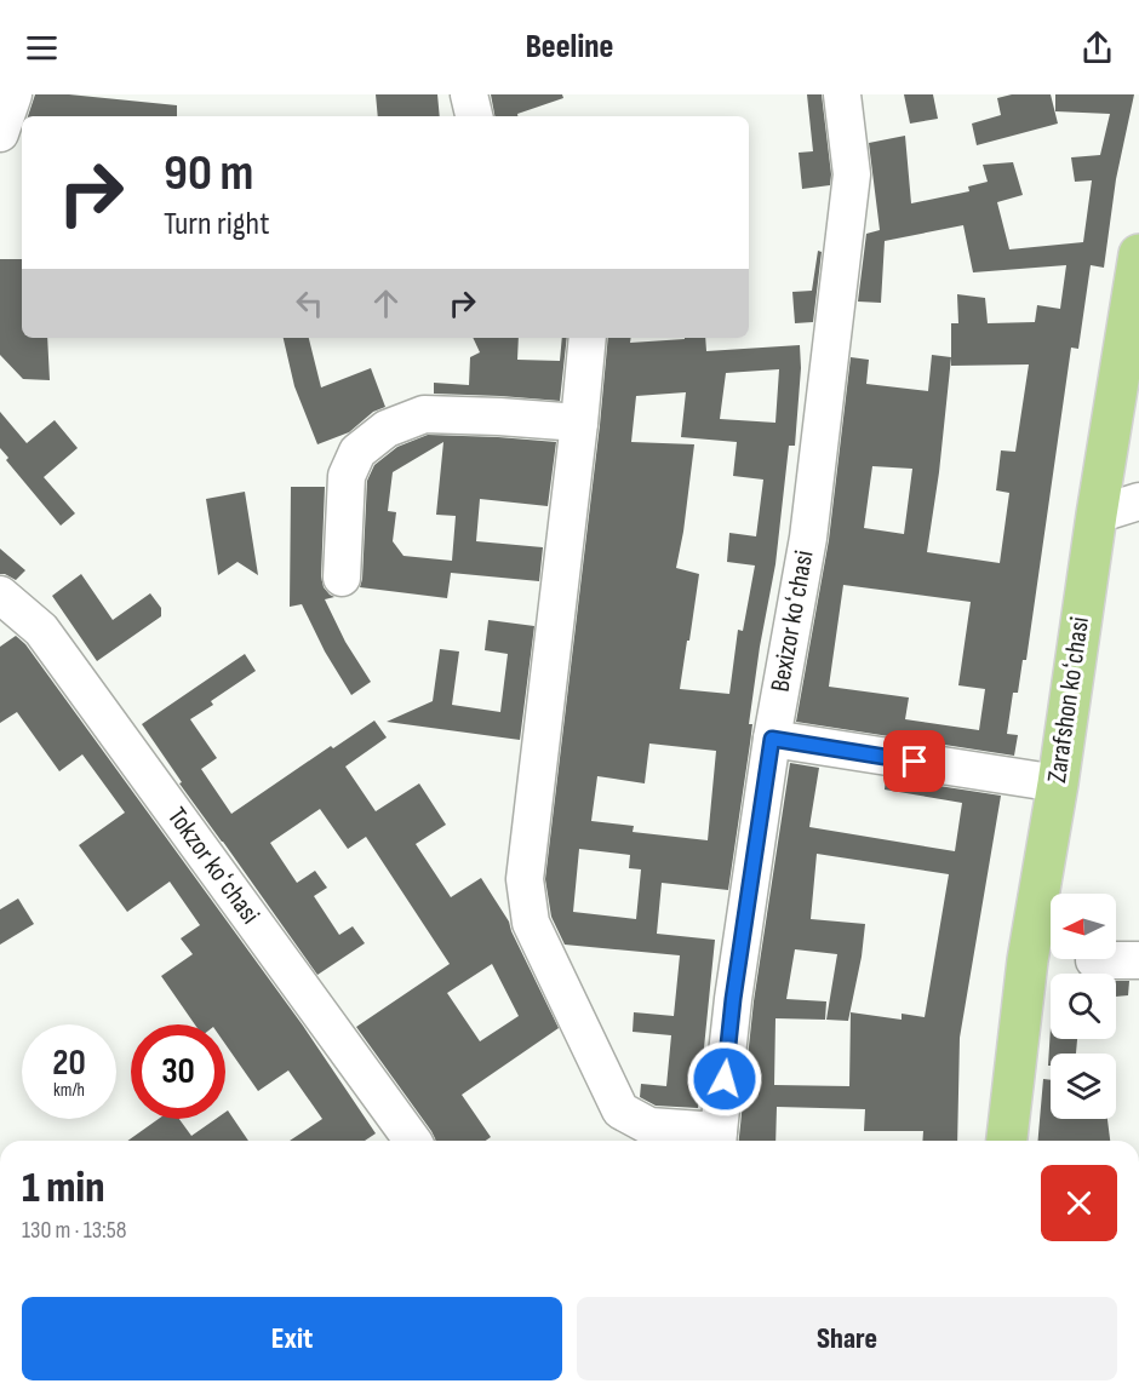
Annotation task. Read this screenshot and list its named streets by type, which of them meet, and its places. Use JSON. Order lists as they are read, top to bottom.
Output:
{
  "streets": {
    "main road": ["Zarafshon koʻchasi"],
    "street": ["Bexizor koʻchasi", "Tokzor koʻchasi"]
  },
  "north": "left",
  "page": {
    "header": "Beeline",
    "turn": ["90 m", "Turn right"],
    "speed": "20 km/h",
    "limit": "30",
    "heading": ["1 min", "130 m · 13:58"],
    "buttons": ["Exit", "Share"]
  }
}
